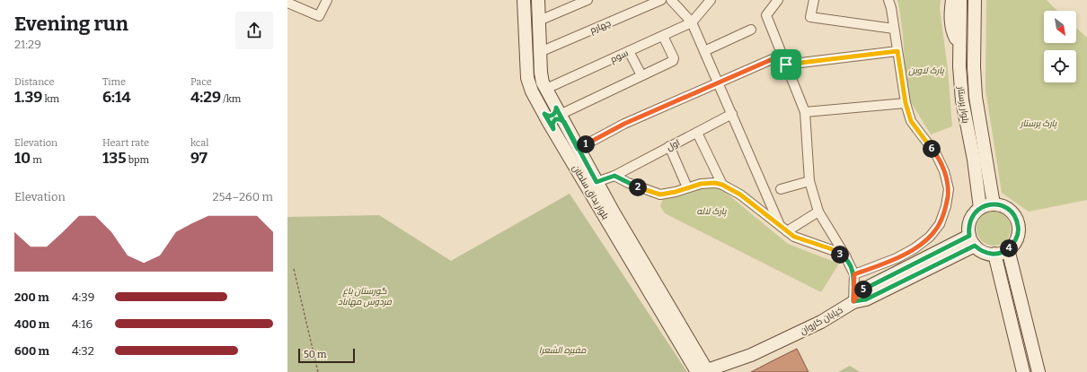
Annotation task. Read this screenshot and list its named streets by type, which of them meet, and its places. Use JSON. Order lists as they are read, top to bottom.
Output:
{
  "streets": {
    "main road": ["بلوار پرستار", "بلوار بداق سلطان", "خیابان کاروان"],
    "street": ["چهارم", "سوم", "اول"]
  },
  "crossings": [
    ["چهارم", "بلوار بداق سلطان"],
    ["سوم", "بلوار بداق سلطان"],
    ["اول", "بلوار بداق سلطان"],
    ["بلوار بداق سلطان", "خیابان کاروان"]
  ],
  "parks": [
    "پارک لاوین",
    "پارک پرستار",
    "پارک لاله",
    "گورستان باغ فردوس مهاباد",
    "مقیره الشعرا"
  ],
  "scale_bar": "50 m",
  "north": "bottom right",
  "page": {
    "heading": ["Evening run", "21:29"],
    "stats": [
      ["Distance", "1.39 km"],
      ["Time", "6:14"],
      ["Pace", "4:29 /km"],
      ["Elevation", "10 m"],
      ["Heart rate", "135 bpm"],
      ["kcal", "97"]
    ],
    "pins": [
      "1",
      "6",
      "2",
      "4",
      "3",
      "5"
    ],
    "chart": ["Elevation", "254–260 m"],
    "list": [
      {
        "name": "200 m",
        "note": "4:39"
      },
      {
        "name": "400 m",
        "note": "4:16"
      },
      {
        "name": "600 m",
        "note": "4:32"
      }
    ],
    "scale": "50 m"
  }
}
